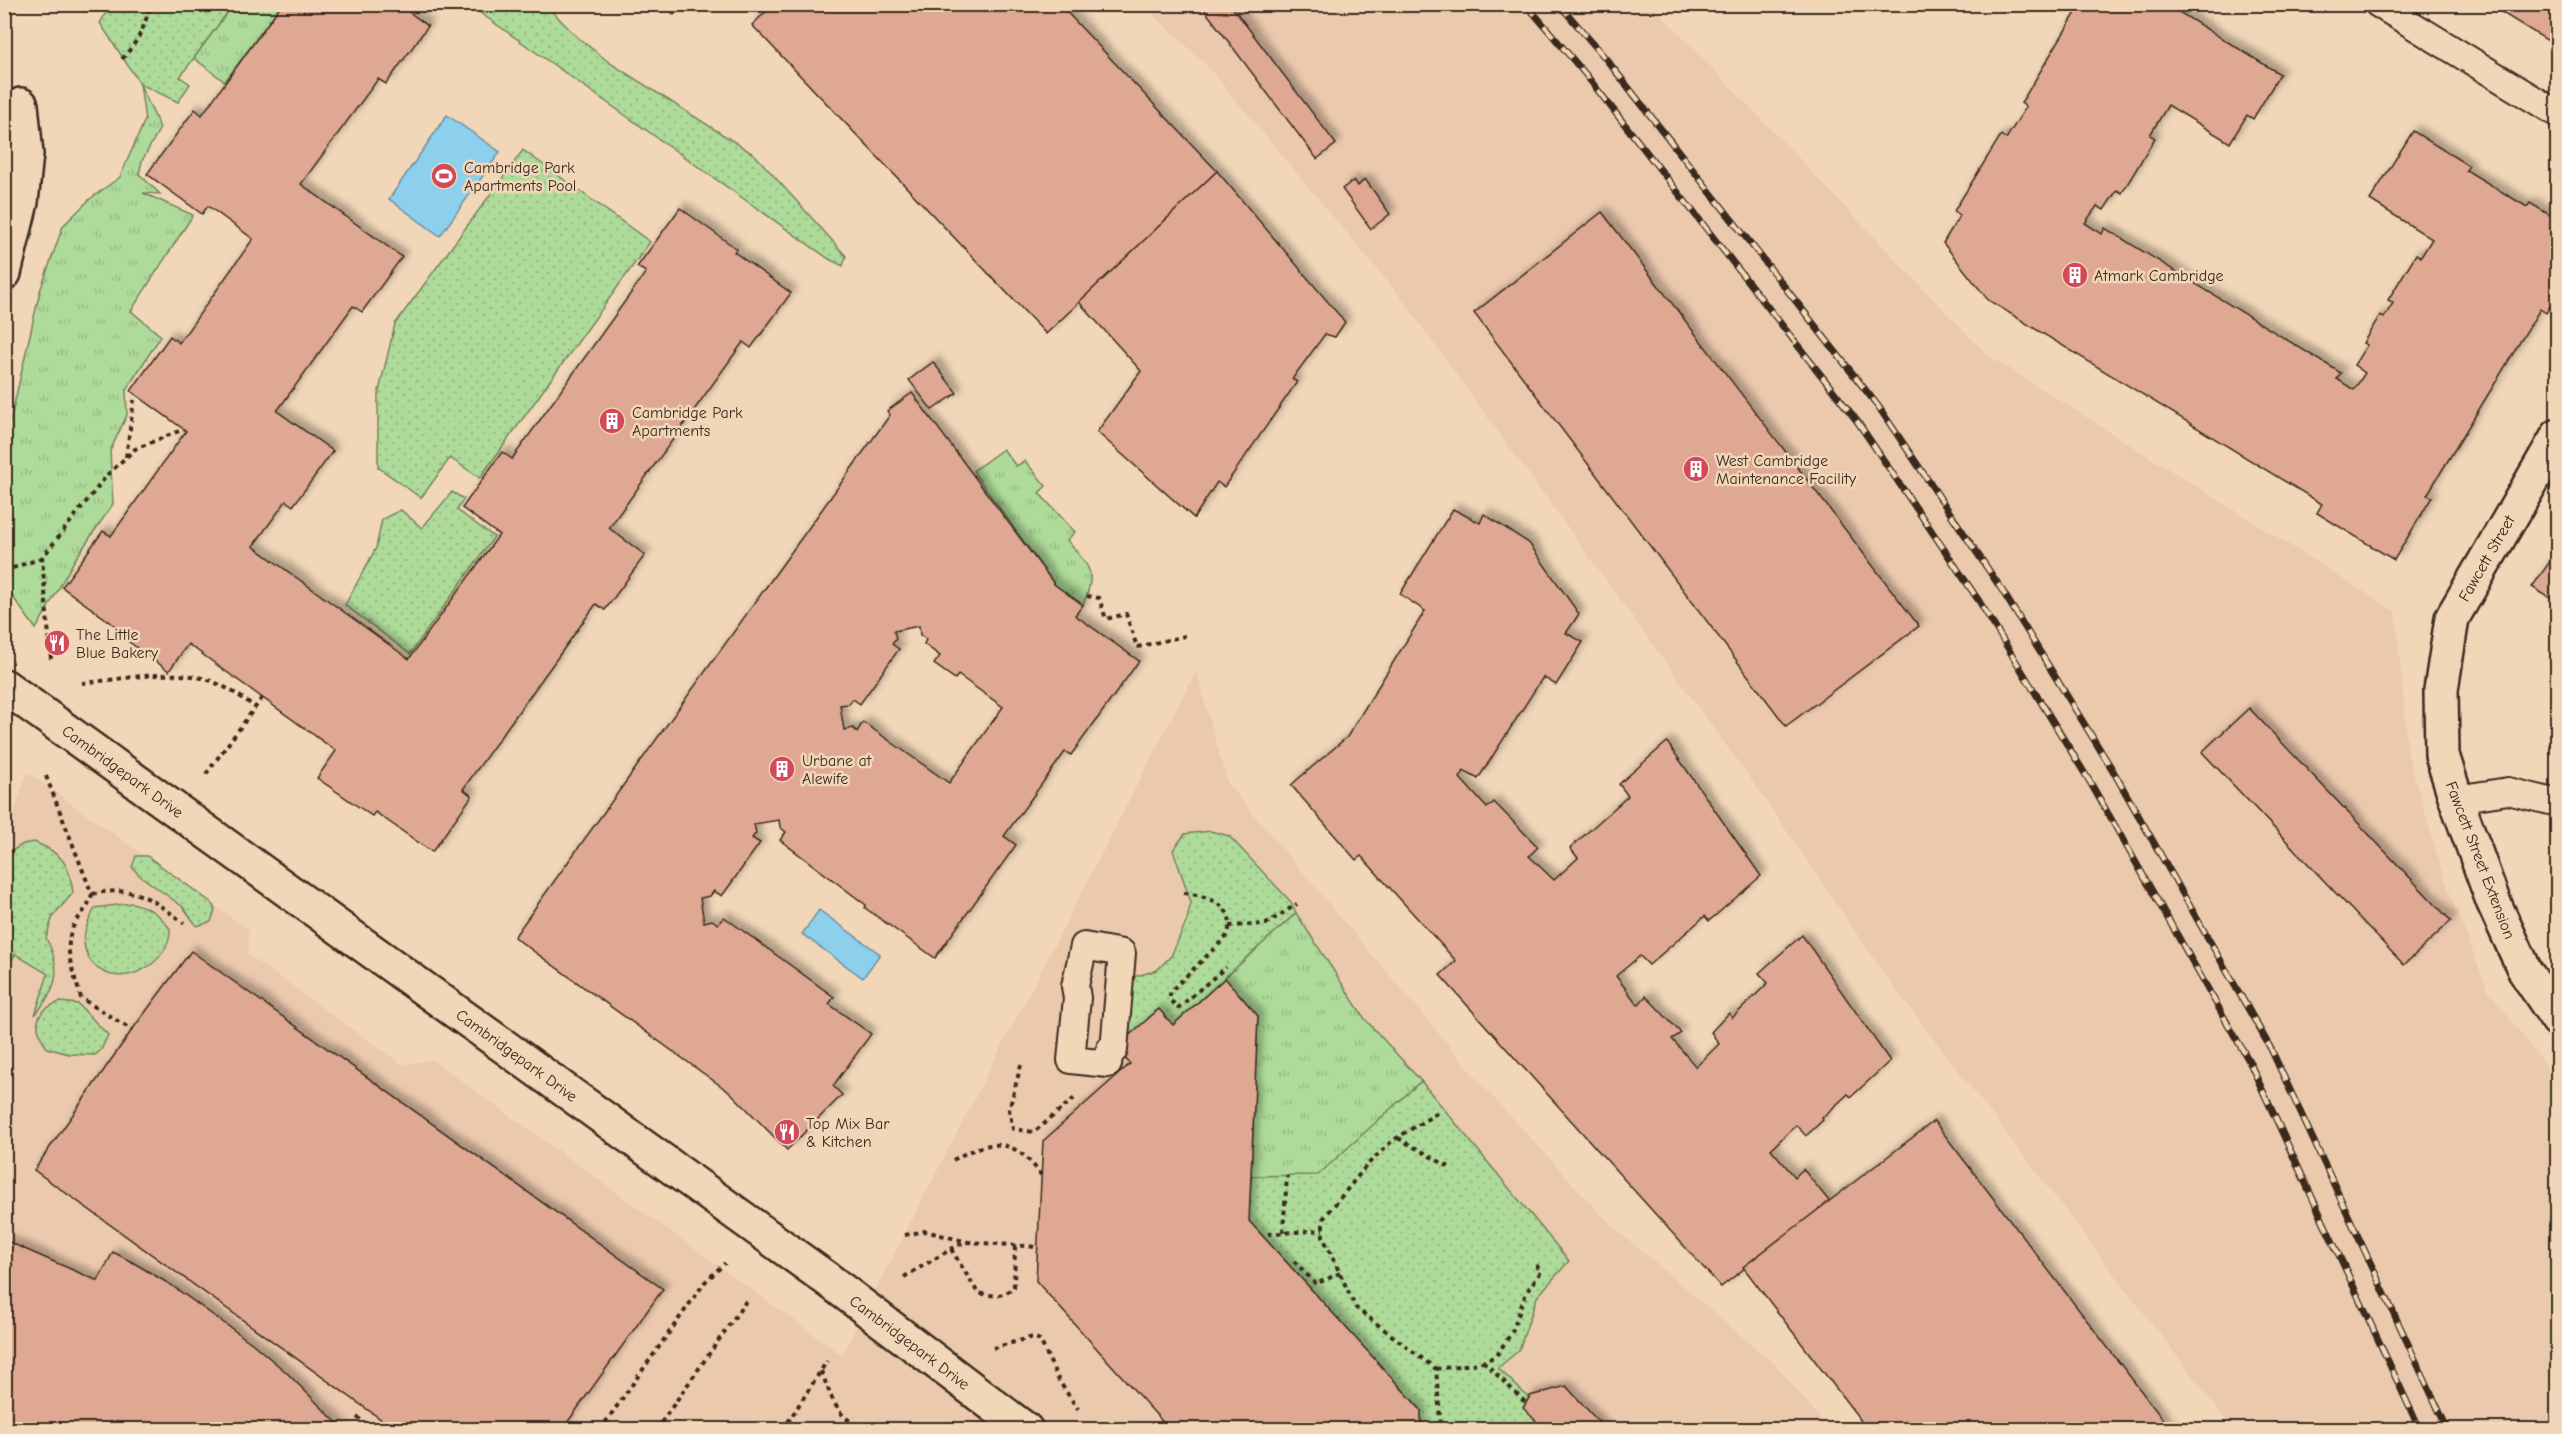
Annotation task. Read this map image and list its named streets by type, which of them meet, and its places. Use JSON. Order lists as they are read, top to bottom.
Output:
{
  "streets": {
    "street": ["Fawcett Street", "Cambridgepark Drive", "Fawcett Street Extension"]
  },
  "crossings": [
    ["Fawcett Street", "Fawcett Street Extension"]
  ],
  "places": {
    "sports": ["Cambridge Park Apartments Pool"],
    "building": [
      "Atmark Cambridge",
      "Cambridge Park Apartments",
      "West Cambridge Maintenance Facility",
      "Urbane at Alewife"
    ],
    "restaurant": ["The Little Blue Bakery", "Top Mix Bar & Kitchen"]
  }
}
